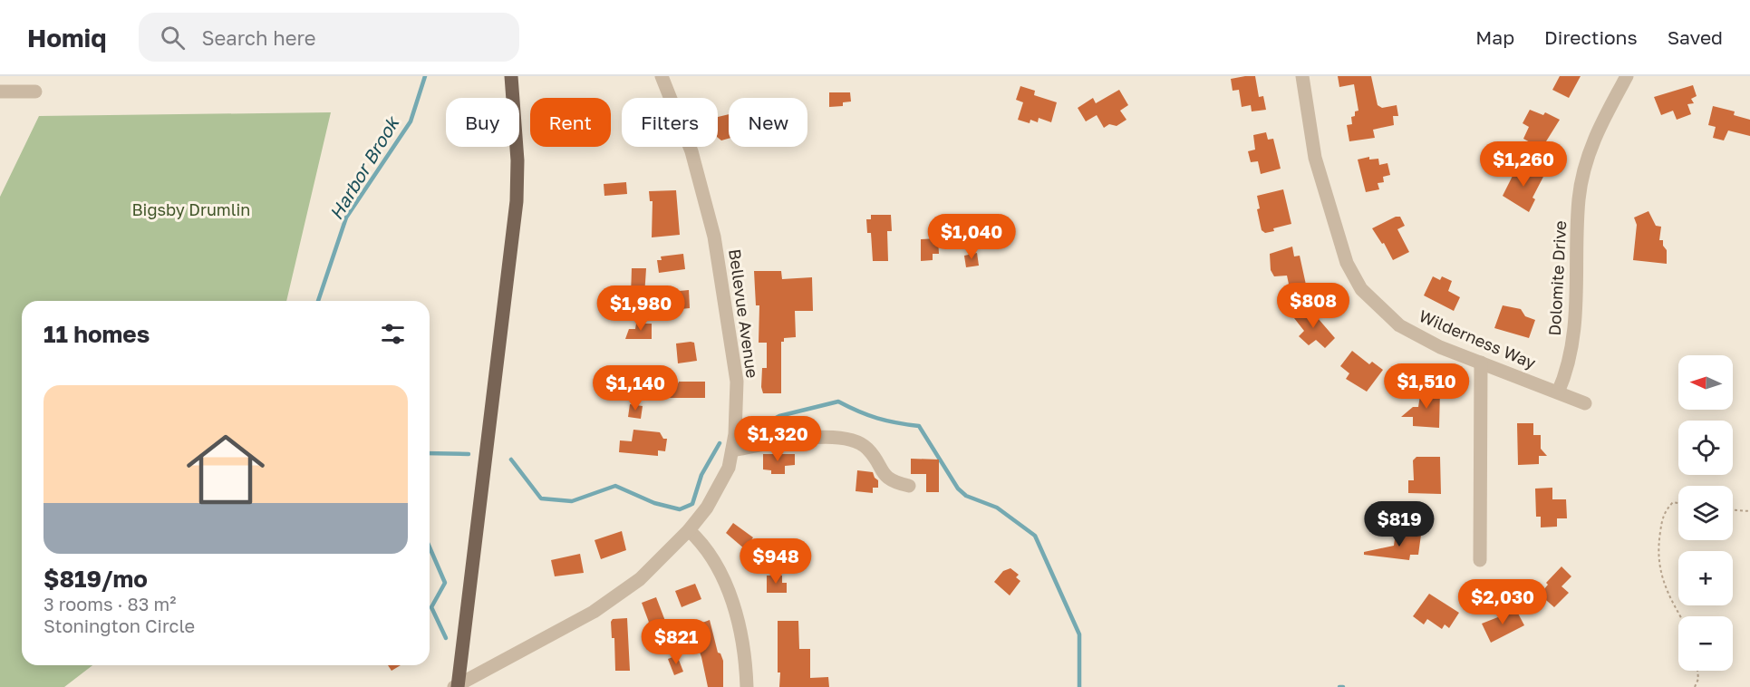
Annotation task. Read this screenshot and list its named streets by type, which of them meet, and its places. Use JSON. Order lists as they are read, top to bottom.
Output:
{
  "streets": {
    "street": ["Dolomite Drive", "Bellevue Avenue", "Wilderness Way"]
  },
  "crossings": [
    ["Dolomite Drive", "Wilderness Way"]
  ],
  "water": ["Harbor Brook"],
  "parks": ["Bigsby Drumlin"],
  "north": "left",
  "page": {
    "header": "Homiq",
    "search": "Search here",
    "nav": ["Map", "Directions", "Saved"],
    "chip": [
      "Buy",
      "Rent",
      "Filters",
      "New"
    ],
    "price": [
      "$1,260",
      "$1,040",
      "$808",
      "$1,980",
      "$1,510",
      "$1,140",
      "$1,320",
      "$819",
      "$948",
      "$2,030",
      "$821"
    ],
    "heading": "11 homes",
    "map_buttons": ["+", "−"],
    "list": [
      {
        "name": "$819/mo",
        "note": "3 rooms · 83 m² · Stonington Circle"
      }
    ]
  }
}
